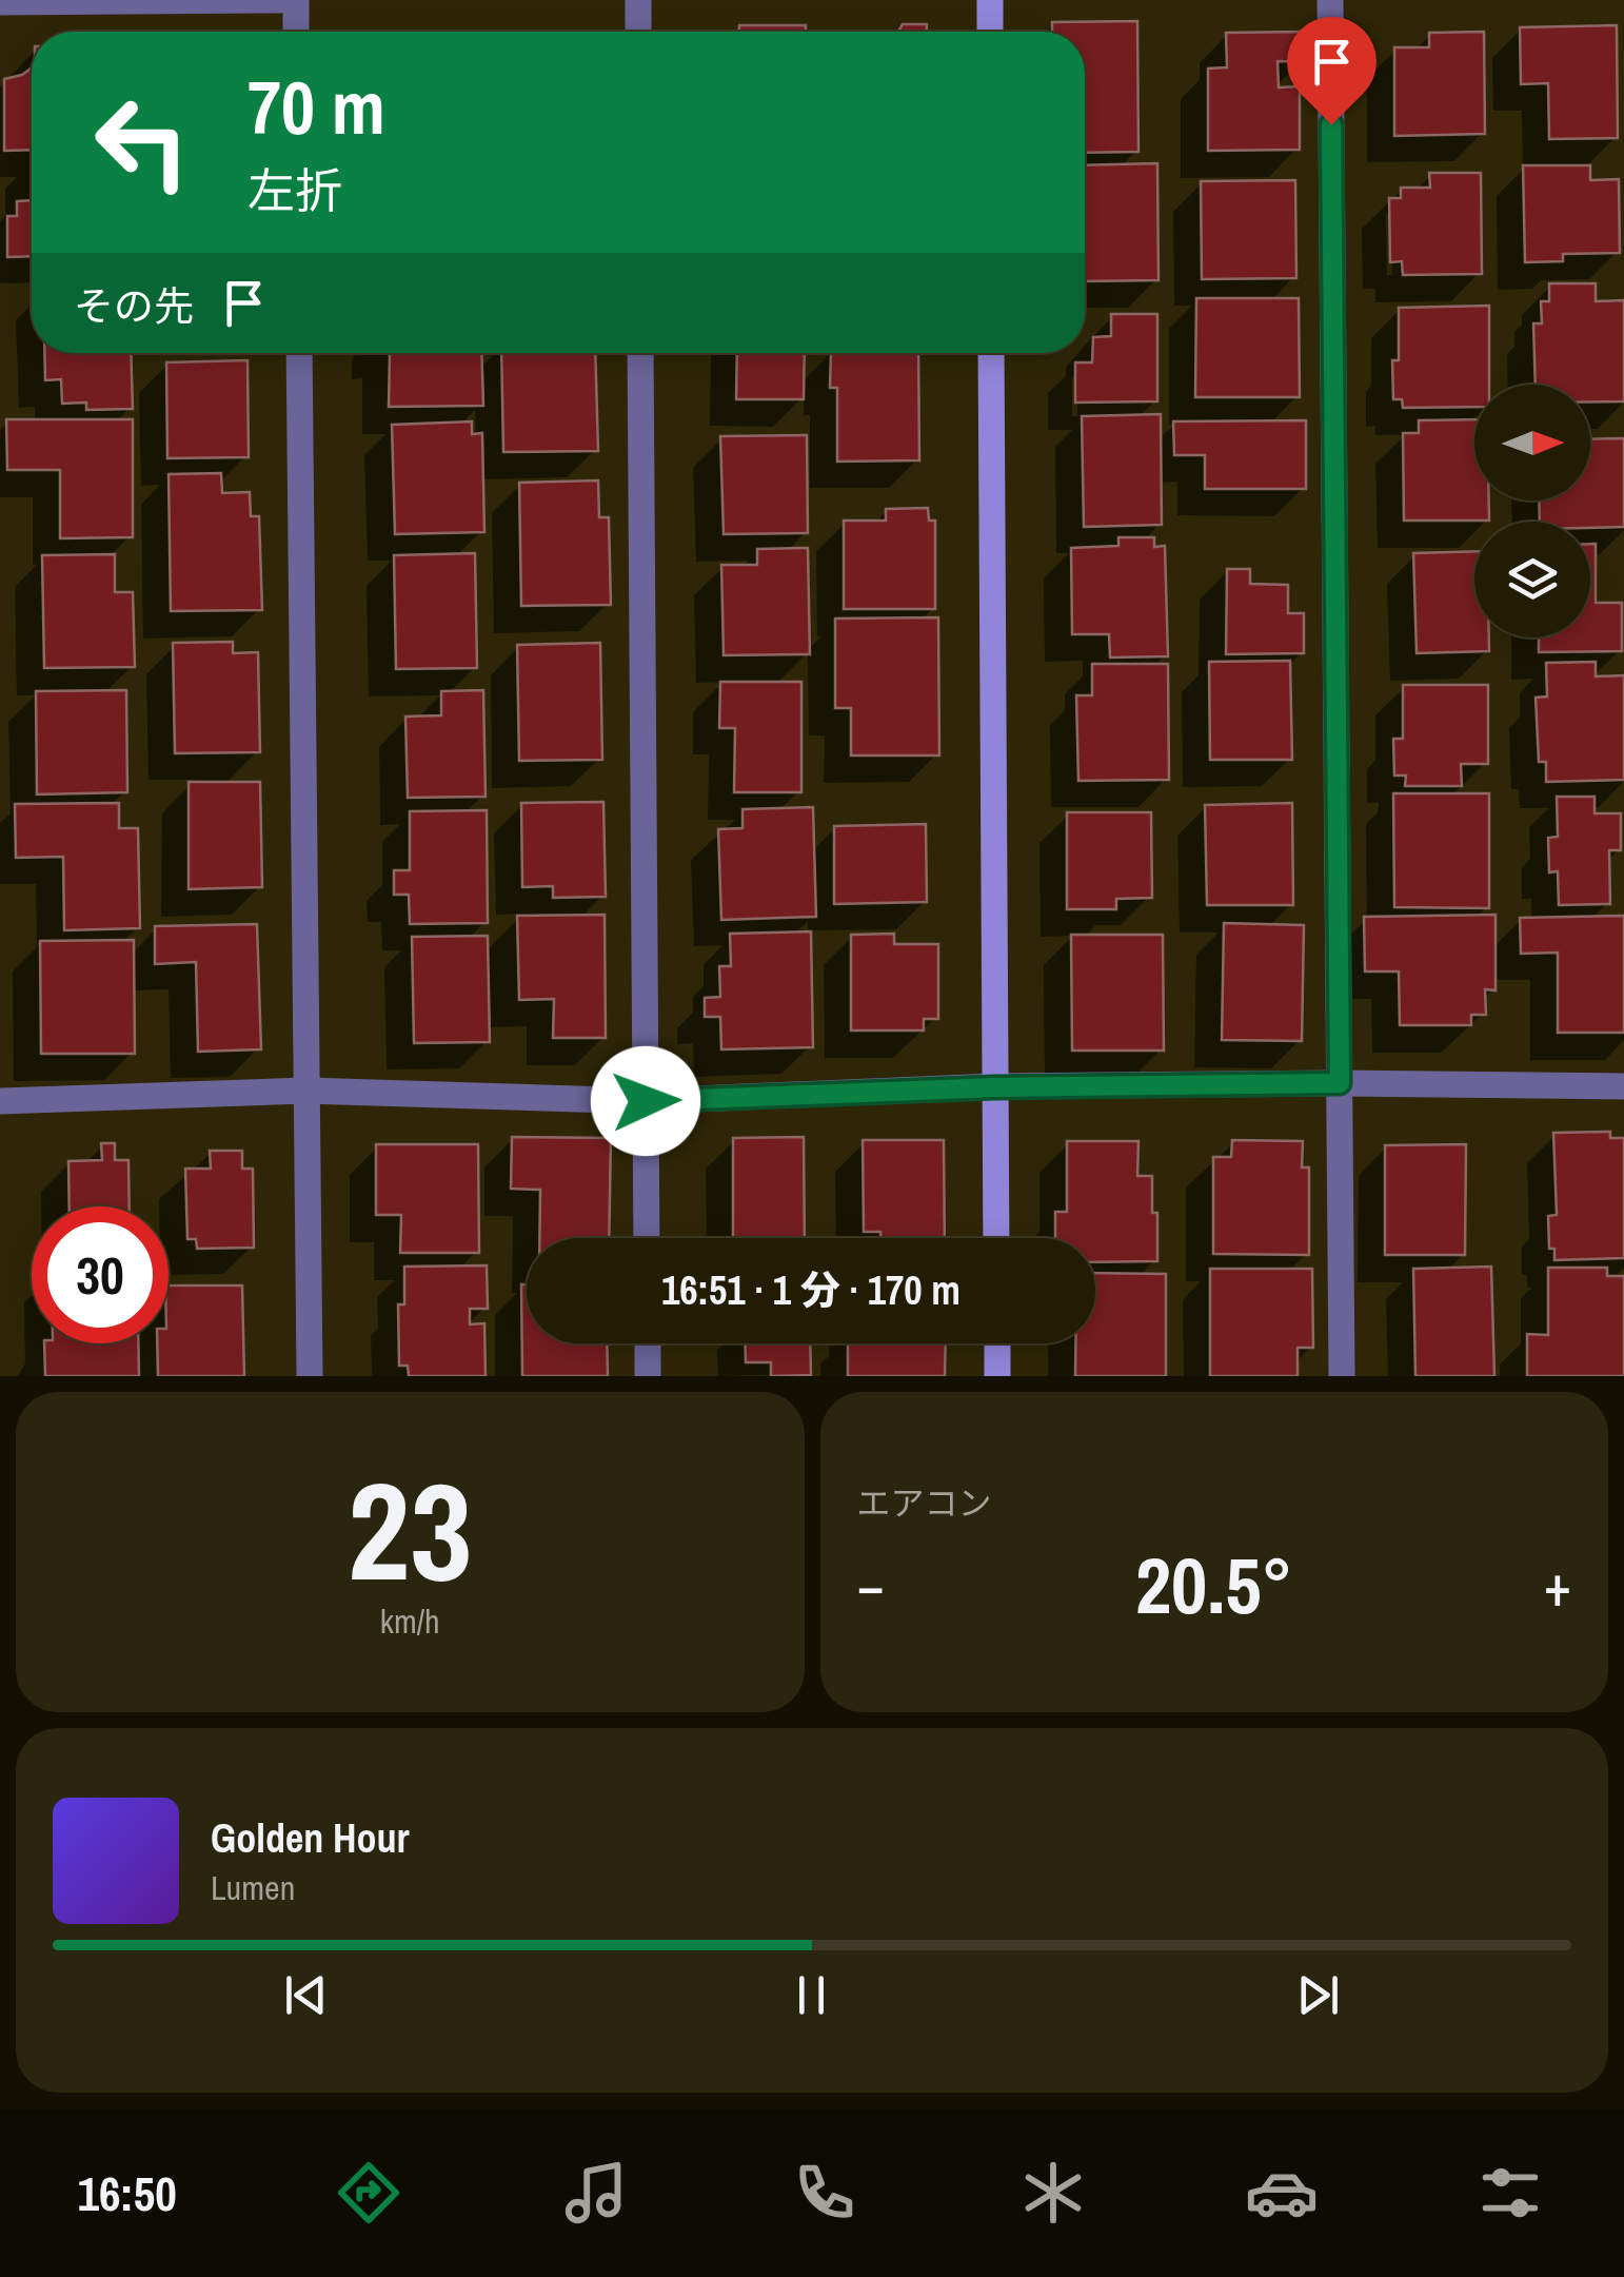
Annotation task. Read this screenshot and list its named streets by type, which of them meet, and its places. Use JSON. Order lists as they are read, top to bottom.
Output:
{
  "north": "right",
  "page": {
    "turn": ["70 m", "左折"],
    "then": "その先",
    "limit": "30",
    "trip": "16:51 · 1 分 · 170 m",
    "tile": [
      ["23", "km/h"],
      "エアコン"
    ],
    "heat": ["−", "20.5°", "+"],
    "song": ["Golden Hour", "Lumen"],
    "tabs": "16:50"
  }
}
